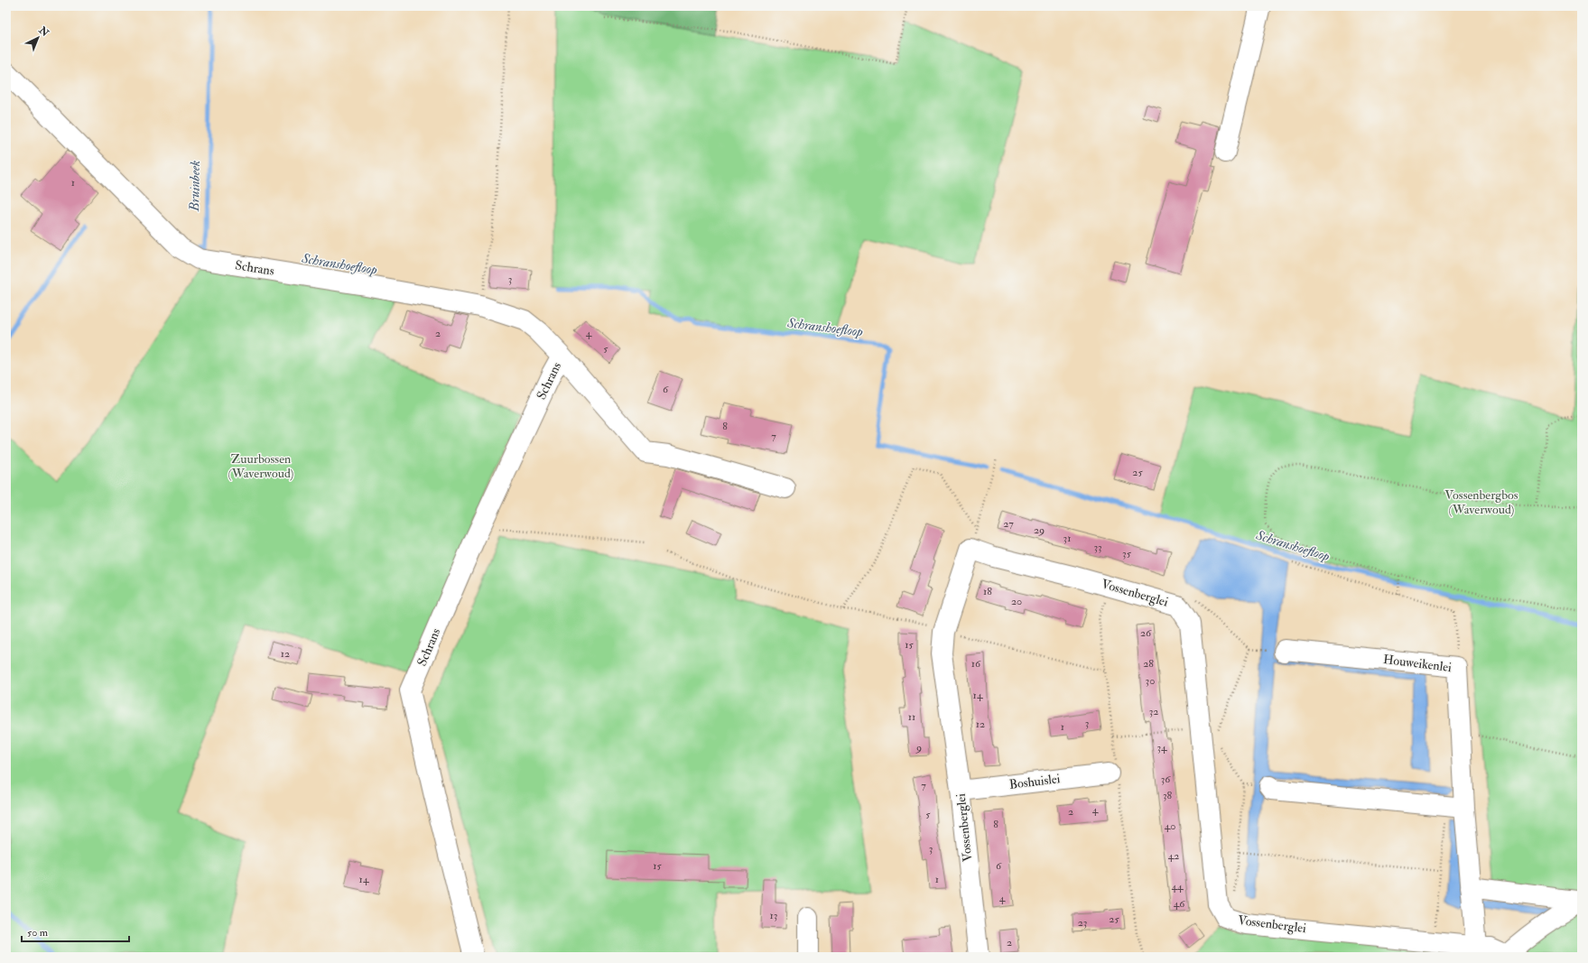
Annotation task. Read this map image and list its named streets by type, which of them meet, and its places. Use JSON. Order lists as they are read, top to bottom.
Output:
{
  "streets": {
    "street": [
      "Schrans",
      "Vossenberglei",
      "Houweikenlei",
      "Boshuislei"
    ]
  },
  "crossings": [
    ["Vossenberglei", "Houweikenlei"],
    ["Vossenberglei", "Boshuislei"]
  ],
  "water": ["Bruinbeek", "Schranshoefloop"],
  "parks": ["Zuurbossen (Waverwoud)", "Vossenbergbos (Waverwoud)"],
  "house_numbers": [
    "1",
    "3",
    "2",
    "4",
    "5",
    "6",
    "8",
    "7",
    "25",
    "27",
    "29",
    "31",
    "33",
    "35",
    "18",
    "20",
    "26",
    "15",
    "12",
    "16",
    "28",
    "30",
    "14",
    "32",
    "11",
    "3",
    "12",
    "1",
    "9",
    "34",
    "36",
    "7",
    "38",
    "4",
    "2",
    "5",
    "8",
    "40",
    "3",
    "42",
    "15",
    "6",
    "14",
    "1",
    "44",
    "4",
    "46",
    "13",
    "25",
    "23",
    "2"
  ],
  "scale_bar": "50 m",
  "north": "top right"
}
